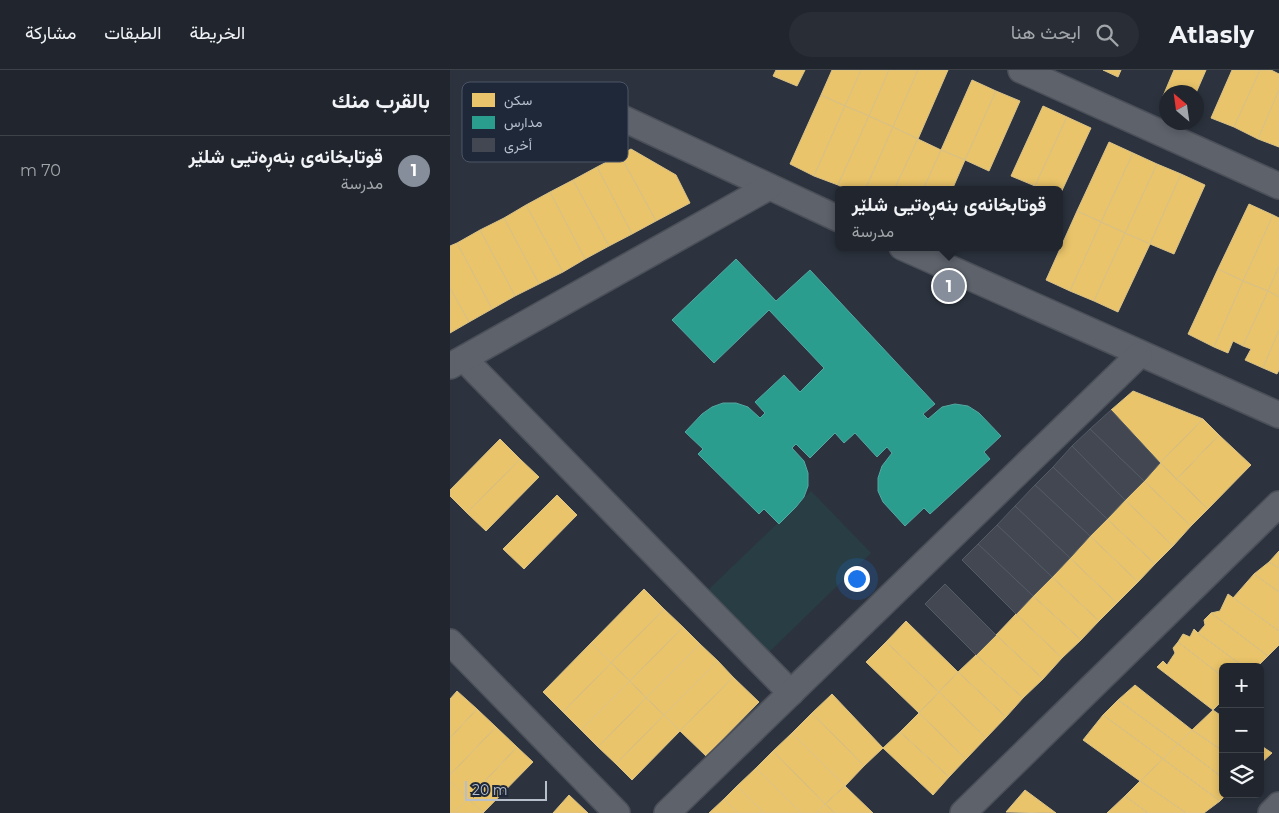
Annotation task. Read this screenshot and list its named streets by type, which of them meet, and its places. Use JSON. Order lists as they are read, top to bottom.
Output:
{
  "legend": ["سكن", "مدارس", "أخرى"],
  "scale_bar": "20 m",
  "north": "top left",
  "page": {
    "header": "Atlasly",
    "search": "ابحث هنا",
    "nav": ["الخريطة", "الطبقات", "مشاركة"],
    "heading": "بالقرب منك",
    "list": [
      {
        "mark": "1",
        "name": "قوتابخانەی بنەڕەتیی شلێر",
        "note": "مدرسة",
        "value": "70 m"
      }
    ],
    "popup": ["قوتابخانەی بنەڕەتیی شلێر", "مدرسة"],
    "pins": "1",
    "map_buttons": ["+", "−"],
    "scale": "20 m"
  }
}
